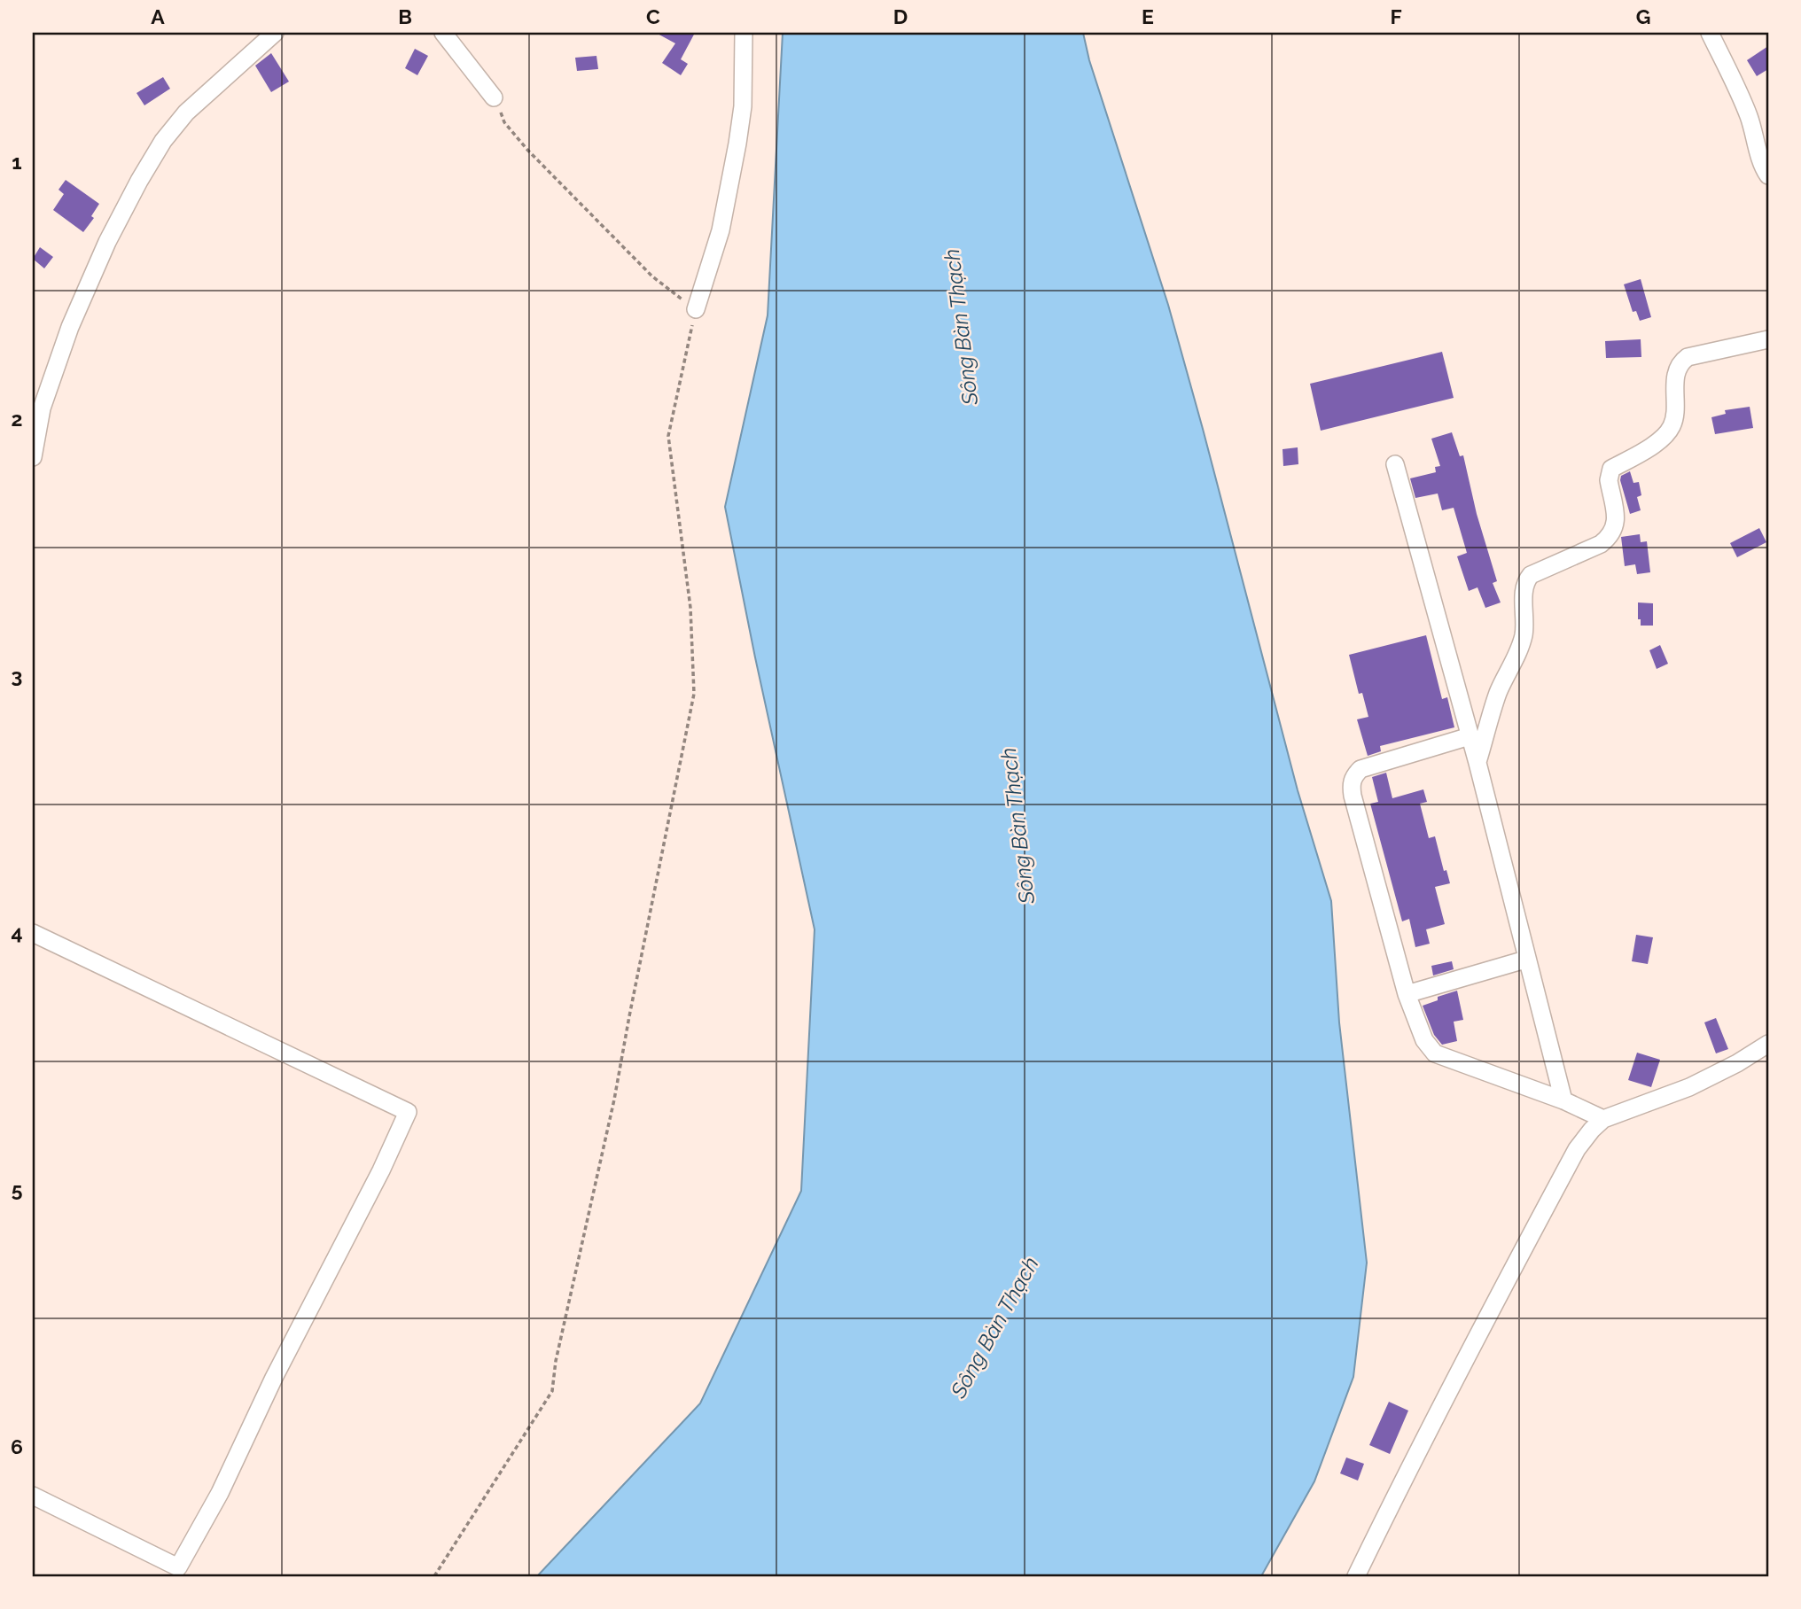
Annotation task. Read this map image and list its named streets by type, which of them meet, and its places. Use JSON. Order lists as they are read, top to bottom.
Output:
{
  "water": ["Sông Bàn Thạch"],
  "grid": {
    "columns": [
      "A",
      "B",
      "C",
      "D",
      "E",
      "F",
      "G"
    ],
    "rows": [
      "1",
      "2",
      "3",
      "4",
      "5",
      "6"
    ]
  }
}
